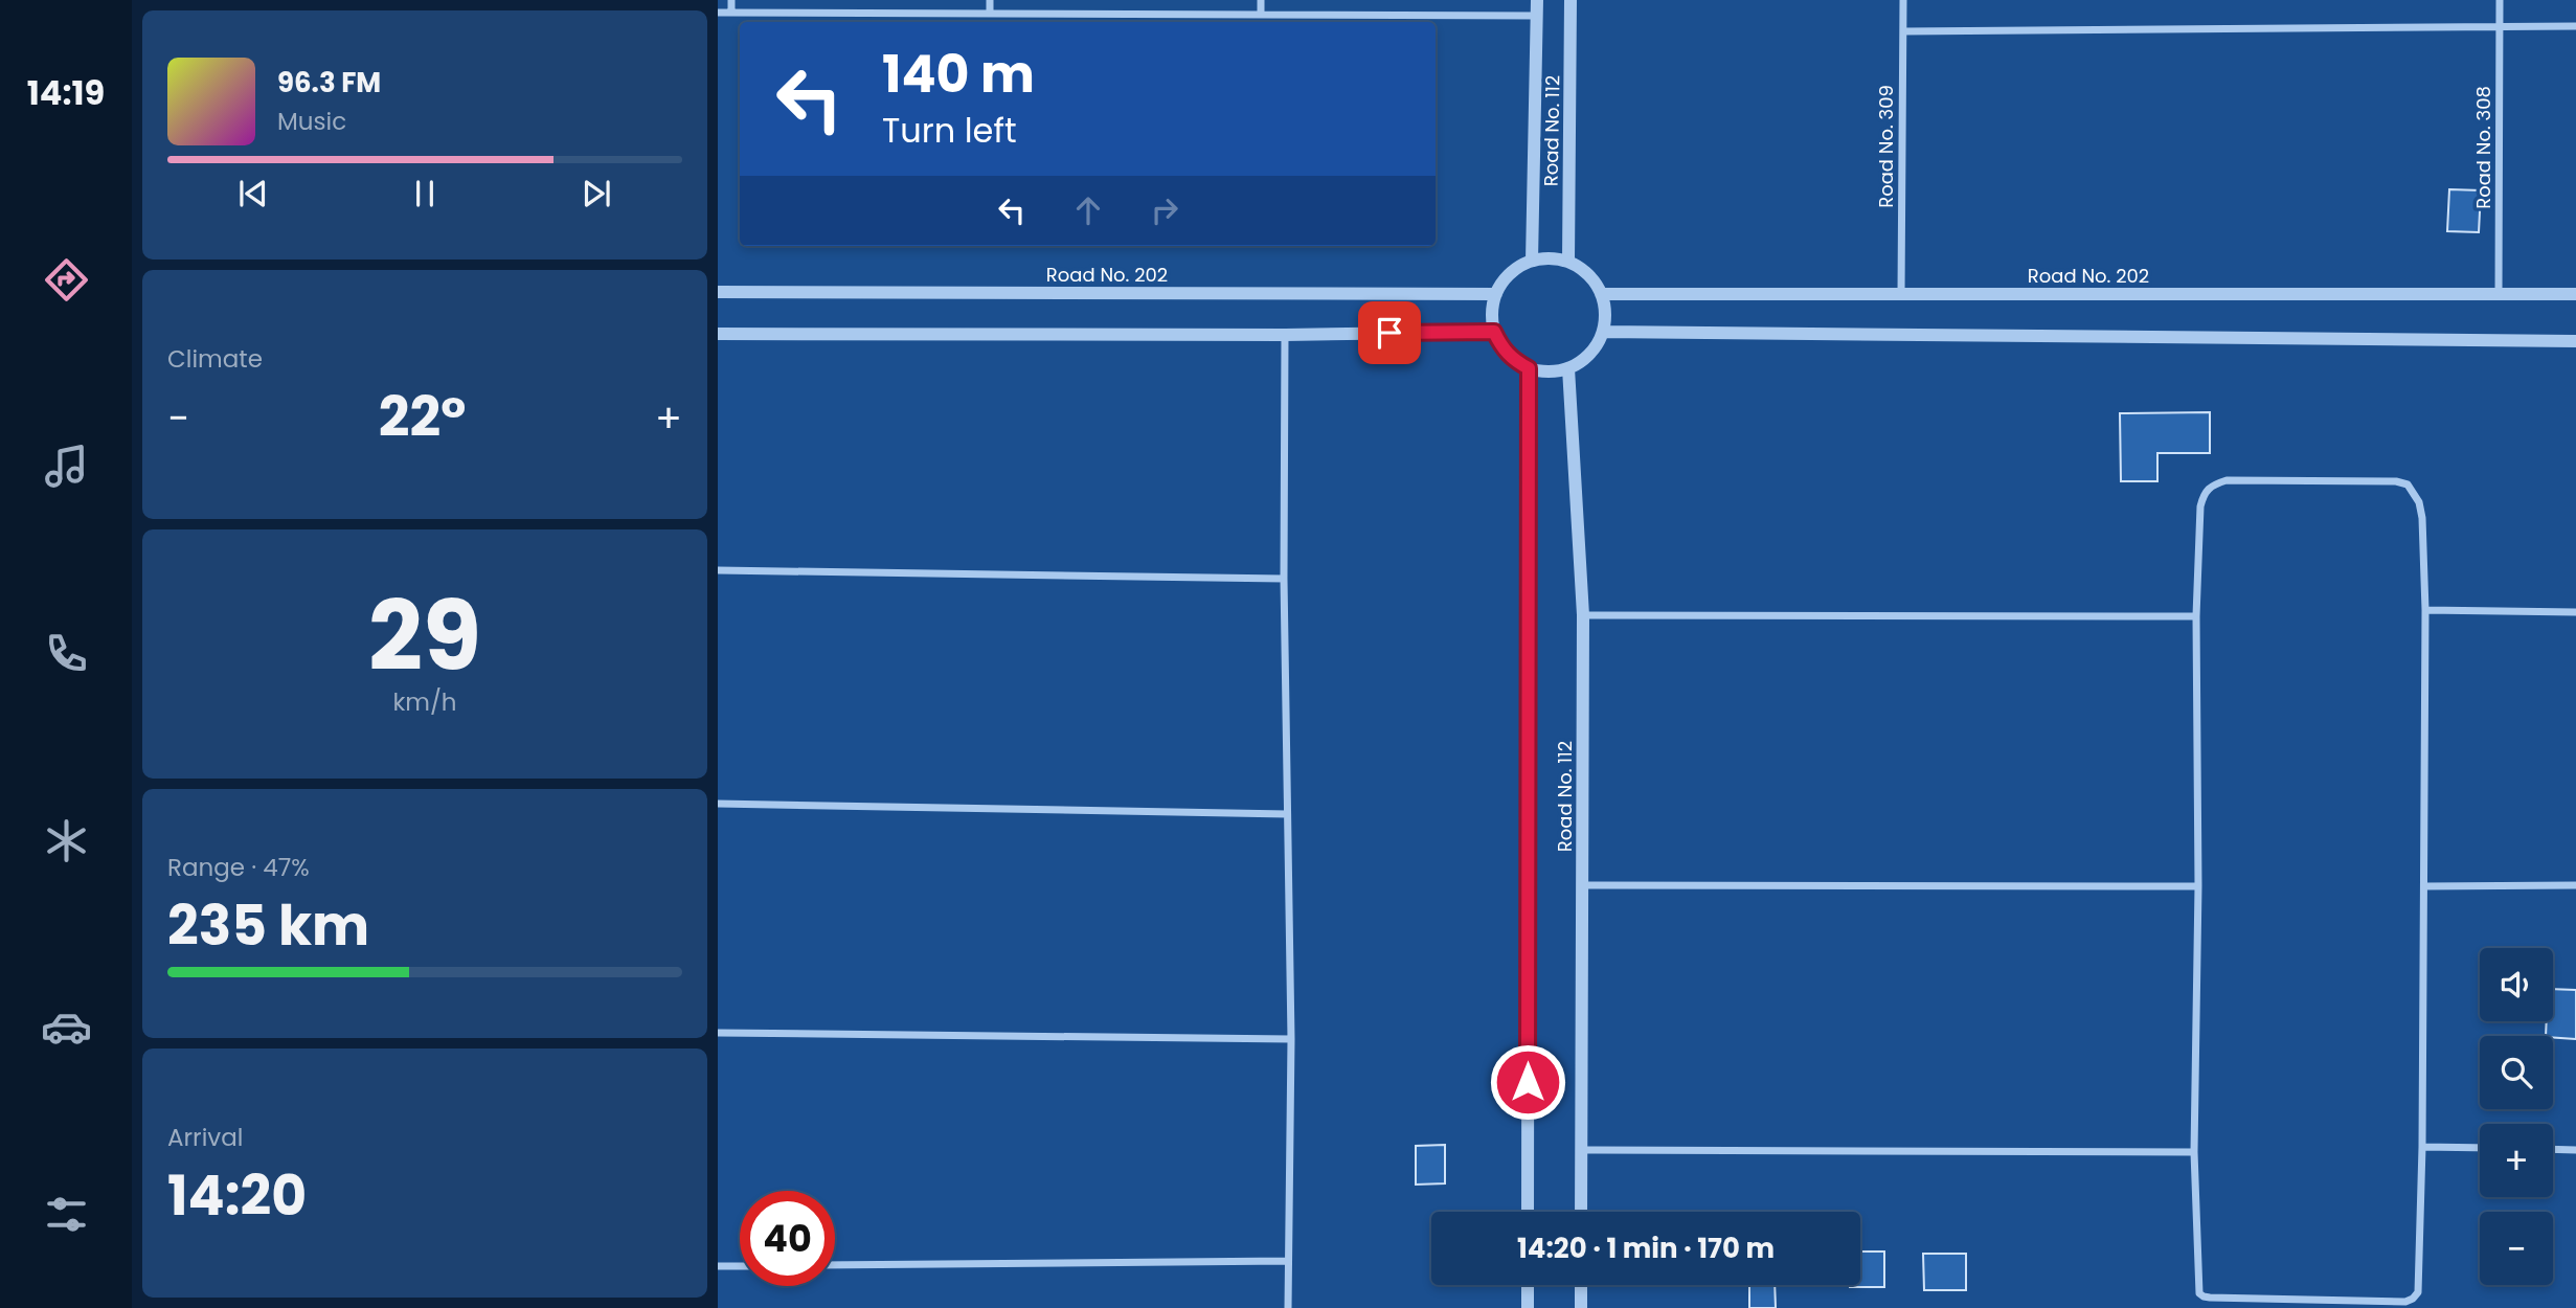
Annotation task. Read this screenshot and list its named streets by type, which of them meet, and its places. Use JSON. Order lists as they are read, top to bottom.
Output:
{
  "streets": {
    "street": [
      "Road No. 112",
      "Road No. 309",
      "Road No. 308",
      "Road No. 202"
    ]
  },
  "crossings": [
    ["Road No. 112", "Road No. 202"],
    ["Road No. 309", "Road No. 202"],
    ["Road No. 308", "Road No. 202"]
  ],
  "page": {
    "tabs": "14:19",
    "turn": ["140 m", "Turn left"],
    "song": ["96.3 FM", "Music"],
    "tile": [
      "Climate",
      ["29", "km/h"],
      ["Range · 47%", "235 km"],
      ["Arrival", "14:20"]
    ],
    "heat": ["−", "22°", "+"],
    "map_buttons": ["+", "−"],
    "limit": "40",
    "trip": "14:20 · 1 min · 170 m"
  }
}
